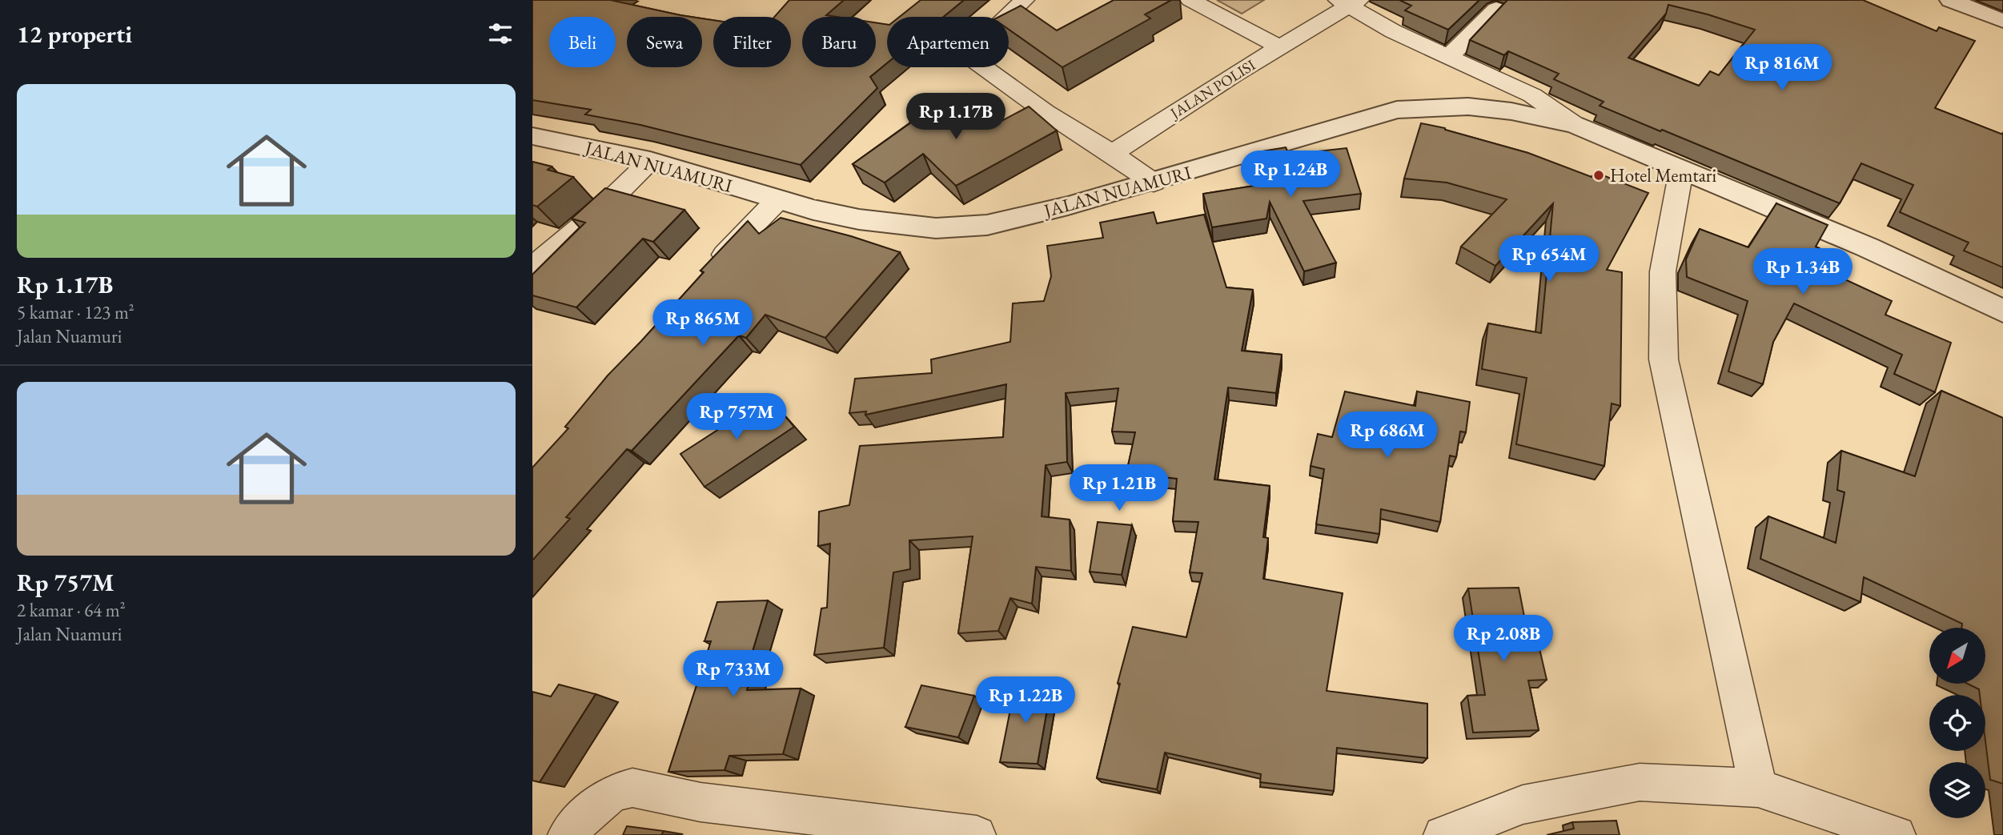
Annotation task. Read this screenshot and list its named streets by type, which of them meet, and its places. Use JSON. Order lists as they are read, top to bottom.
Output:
{
  "streets": {
    "street": ["JALAN POLISI", "JALAN NUAMURI"]
  },
  "places": ["Hotel Memtari"],
  "north": "bottom left",
  "page": {
    "heading": "12 properti",
    "chip": [
      "Beli",
      "Sewa",
      "Filter",
      "Baru",
      "Apartemen"
    ],
    "price": [
      "Rp 816M",
      "Rp 1.17B",
      "Rp 1.24B",
      "Rp 654M",
      "Rp 1.34B",
      "Rp 865M",
      "Rp 757M",
      "Rp 686M",
      "Rp 1.21B",
      "Rp 2.08B",
      "Rp 733M",
      "Rp 1.22B"
    ],
    "list": [
      {
        "name": "Rp 1.17B",
        "note": "5 kamar · 123 m² · Jalan Nuamuri"
      },
      {
        "name": "Rp 757M",
        "note": "2 kamar · 64 m² · Jalan Nuamuri"
      }
    ]
  }
}
